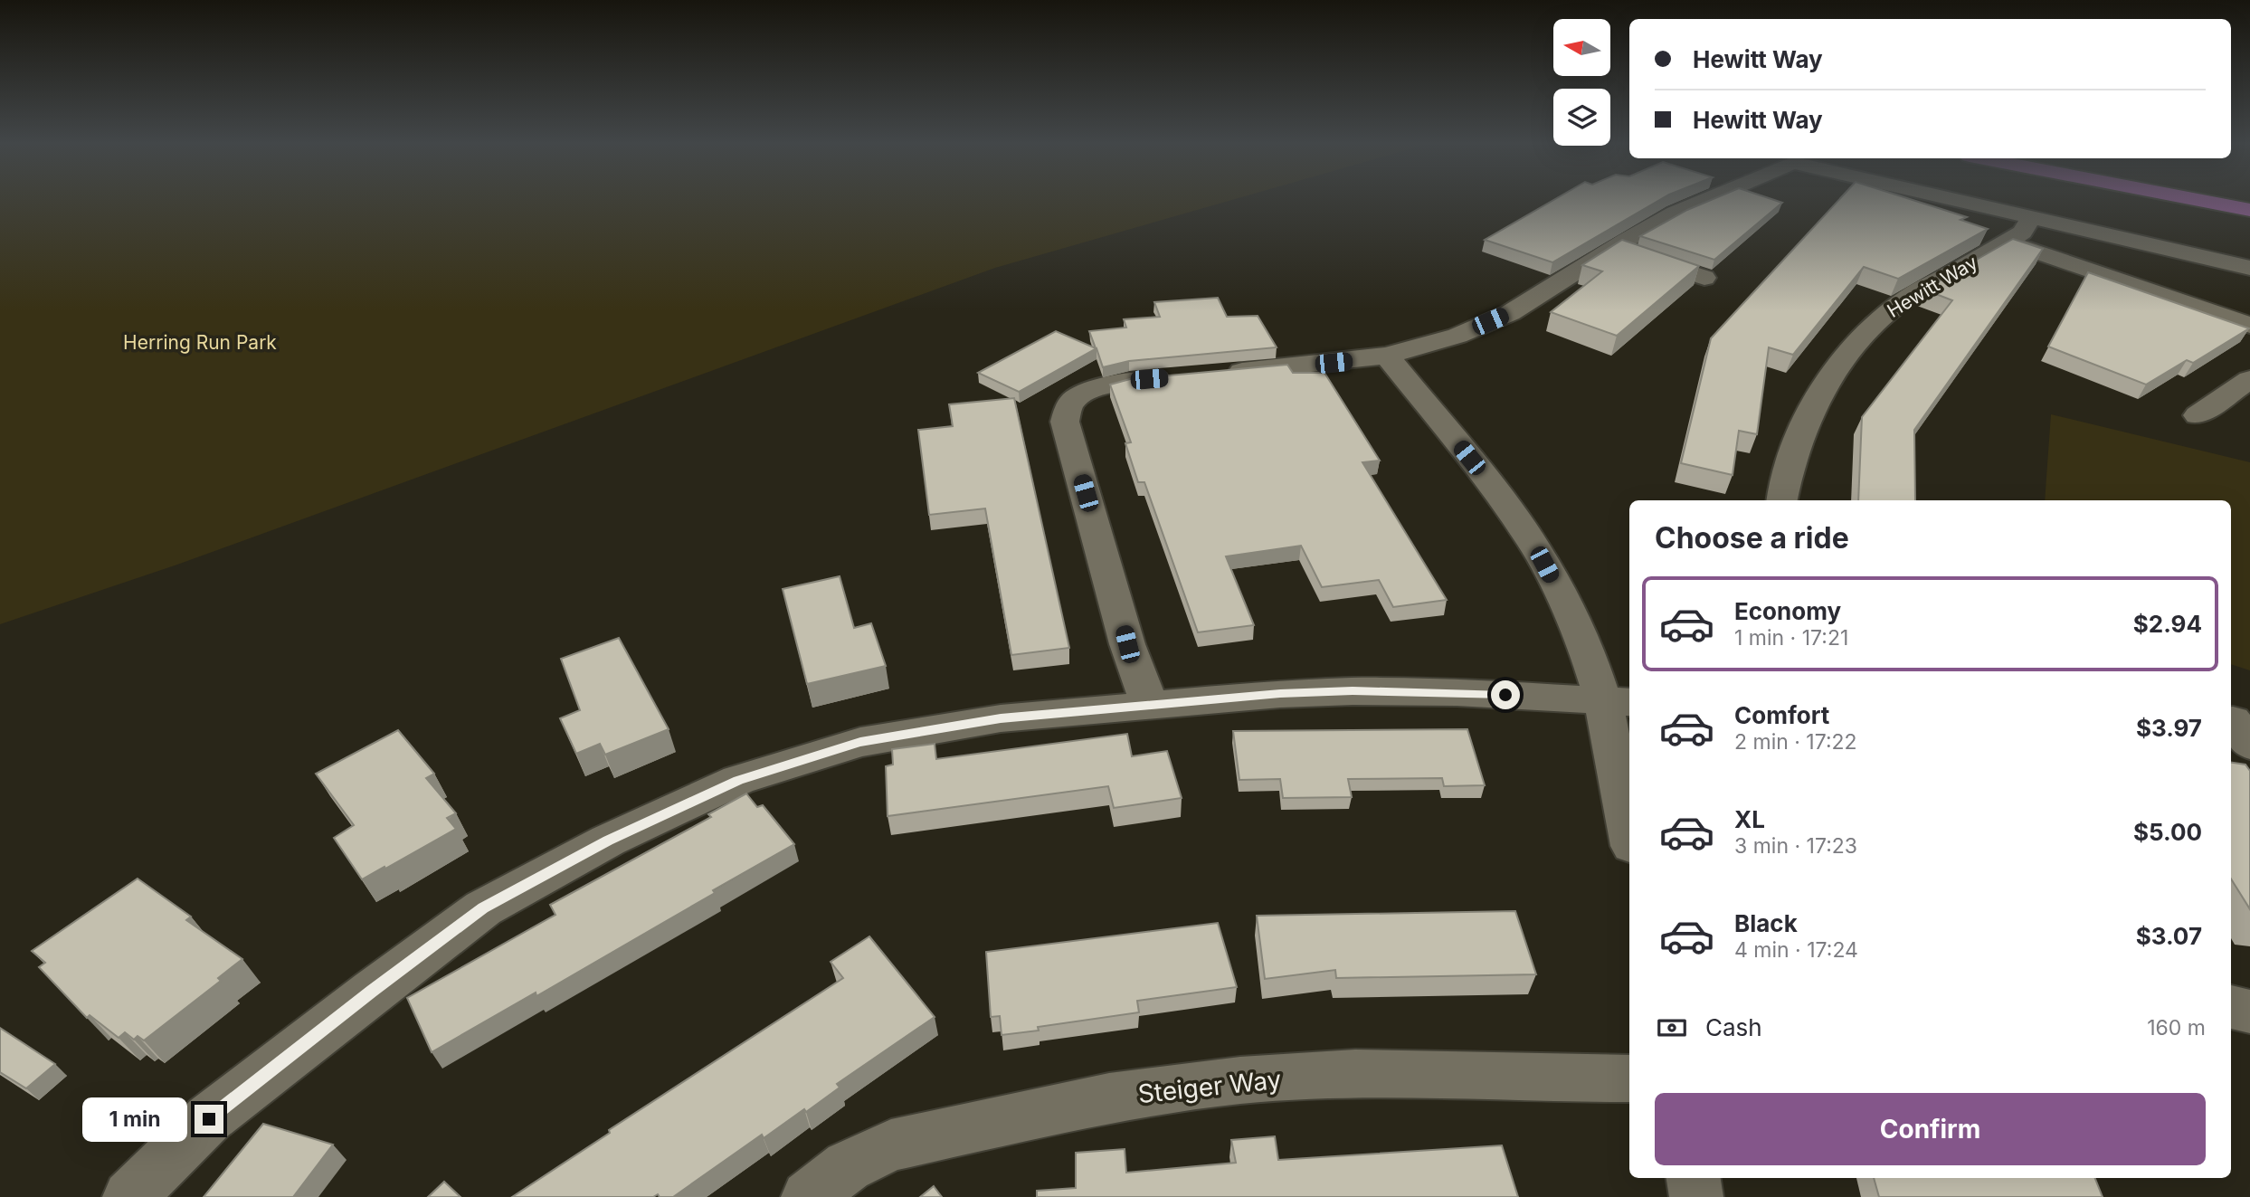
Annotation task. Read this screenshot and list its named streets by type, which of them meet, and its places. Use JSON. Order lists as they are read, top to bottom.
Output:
{
  "streets": {
    "street": ["Hewitt Way", "Steiger Way"]
  },
  "parks": ["Herring Run Park"],
  "north": "left",
  "page": {
    "banner": ["Hewitt Way", "Hewitt Way"],
    "heading": "Choose a ride",
    "list": [
      {
        "name": "Economy",
        "note": "1 min · 17:21",
        "value": "$2.94"
      },
      {
        "name": "Comfort",
        "note": "2 min · 17:22",
        "value": "$3.97"
      },
      {
        "name": "XL",
        "note": "3 min · 17:23",
        "value": "$5.00"
      },
      {
        "name": "Black",
        "note": "4 min · 17:24",
        "value": "$3.07"
      }
    ],
    "pay": ["Cash", "160 m"],
    "buttons": "Confirm",
    "bubble": "1 min"
  }
}
